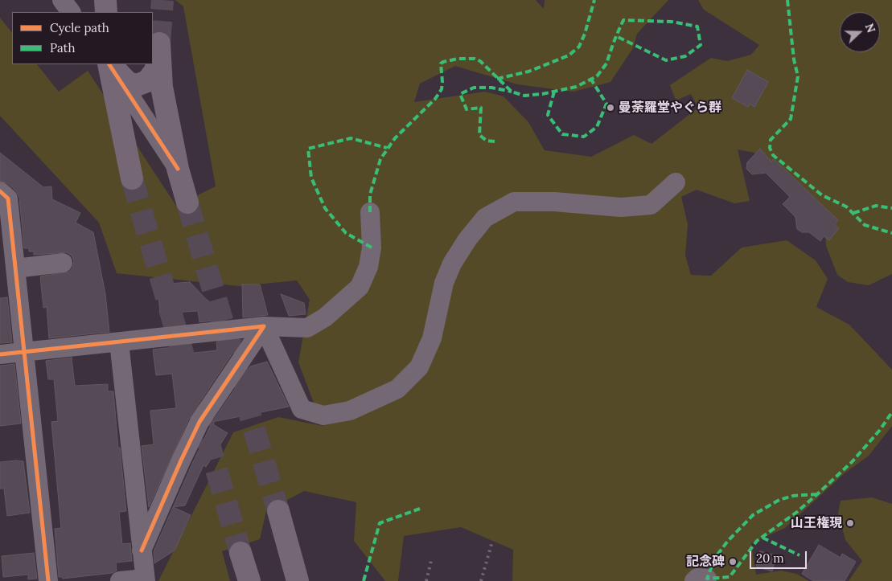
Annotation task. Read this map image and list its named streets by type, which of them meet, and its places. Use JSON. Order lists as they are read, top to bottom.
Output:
{
  "places": ["曼荼羅堂やぐら群", "山王権現", "記念碑"],
  "legend": ["Cycle path", "Path"],
  "scale_bar": "20 m",
  "north": "right"
}
